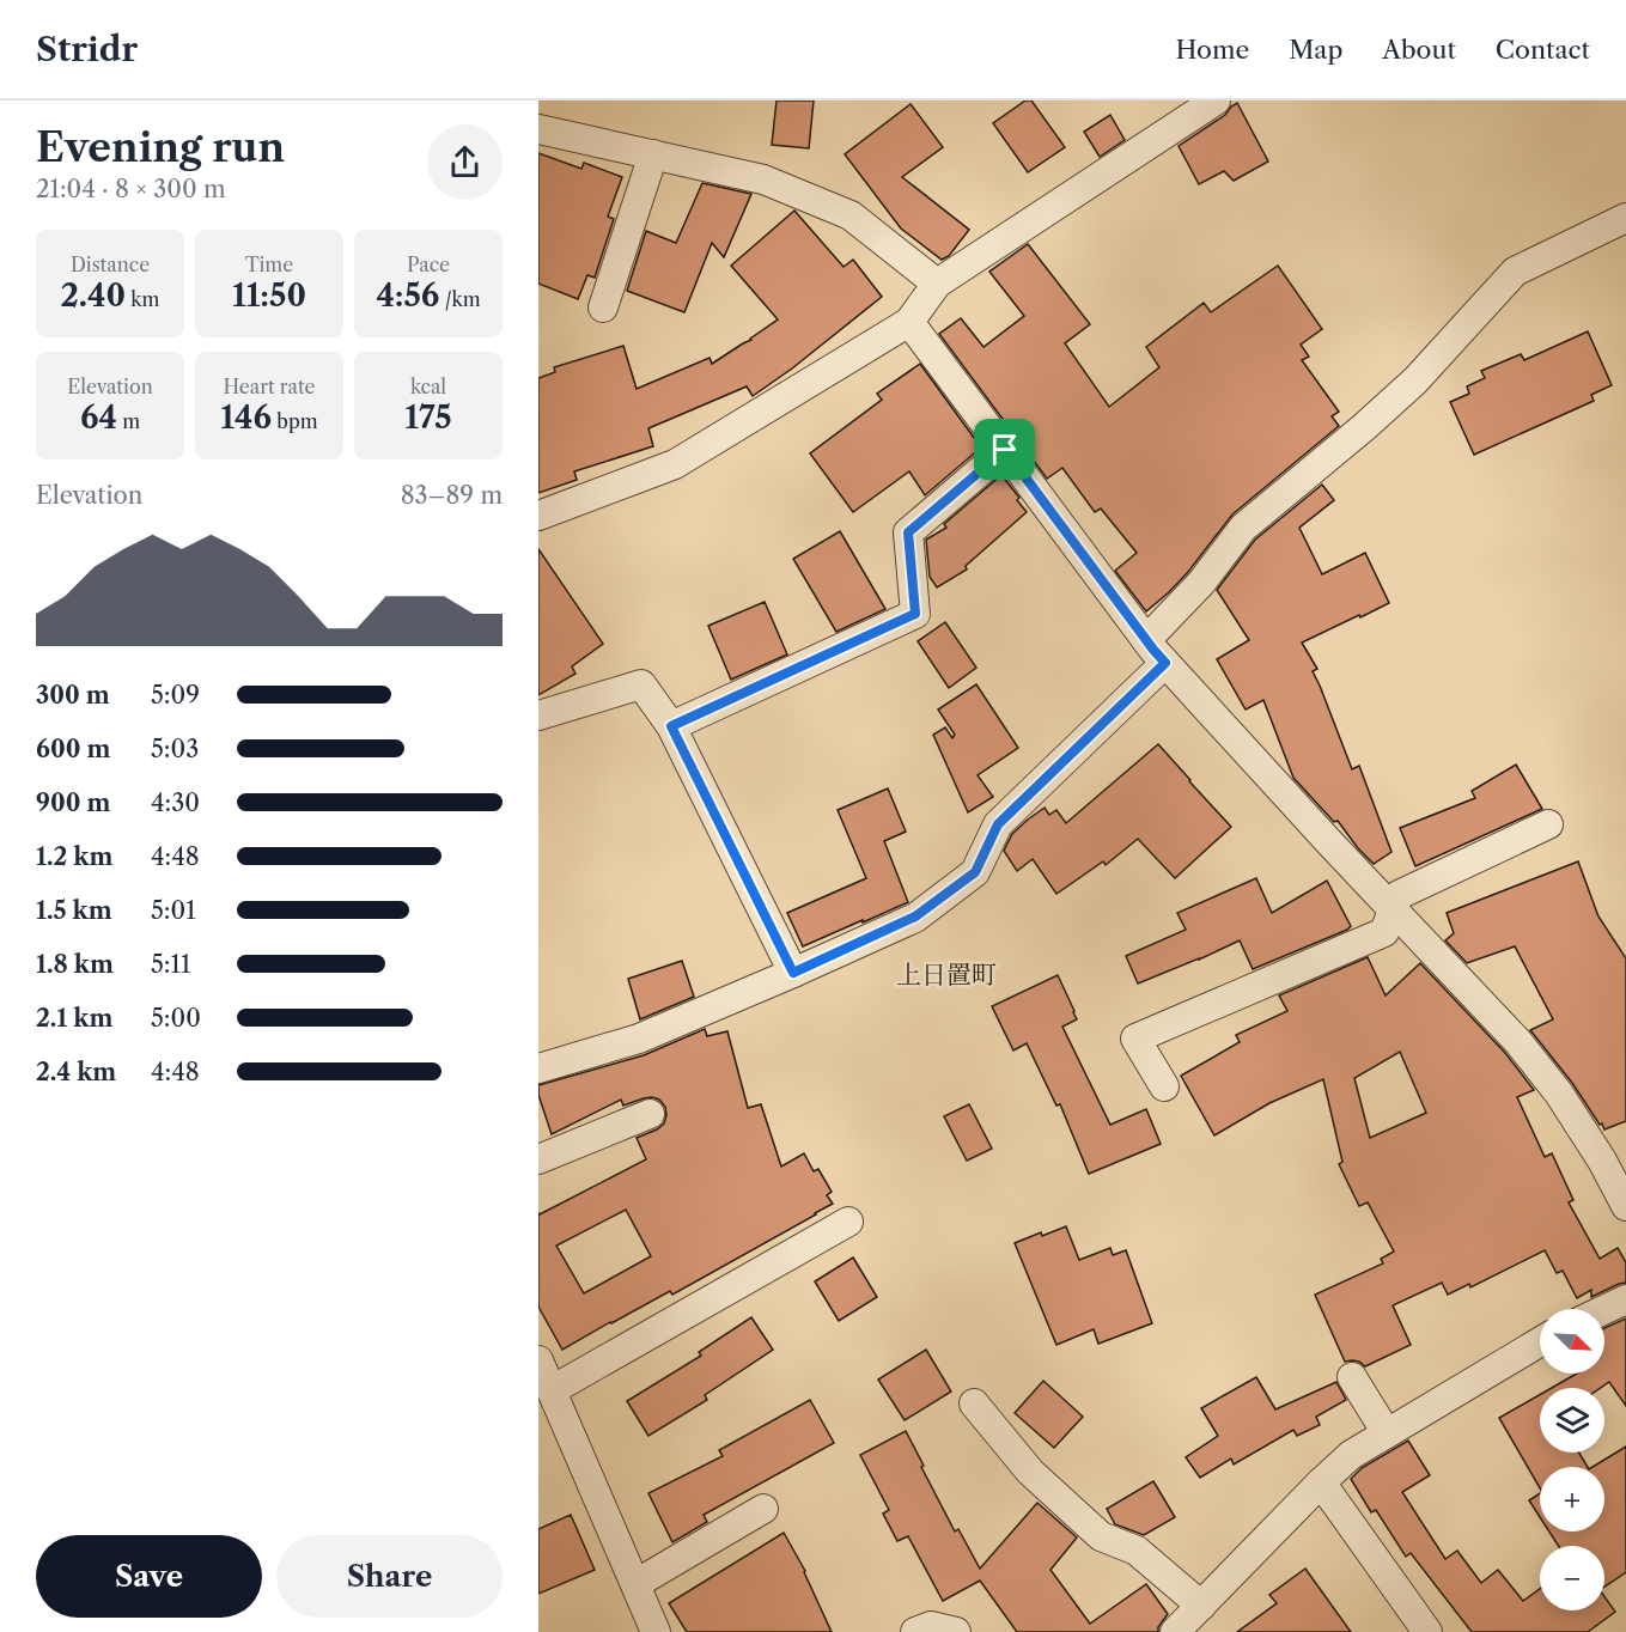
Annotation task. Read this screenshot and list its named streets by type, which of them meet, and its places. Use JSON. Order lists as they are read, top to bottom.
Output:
{
  "districts": ["上日置町"],
  "north": "bottom right",
  "page": {
    "header": "Stridr",
    "nav": [
      "Home",
      "Map",
      "About",
      "Contact"
    ],
    "heading": ["Evening run", "21:04 · 8 × 300 m"],
    "stats": [
      ["Distance", "2.40 km"],
      ["Time", "11:50"],
      ["Pace", "4:56 /km"],
      ["Elevation", "64 m"],
      ["Heart rate", "146 bpm"],
      ["kcal", "175"]
    ],
    "chart": ["Elevation", "83–89 m"],
    "list": [
      {
        "name": "300 m",
        "note": "5:09"
      },
      {
        "name": "600 m",
        "note": "5:03"
      },
      {
        "name": "900 m",
        "note": "4:30"
      },
      {
        "name": "1.2 km",
        "note": "4:48"
      },
      {
        "name": "1.5 km",
        "note": "5:01"
      },
      {
        "name": "1.8 km",
        "note": "5:11"
      },
      {
        "name": "2.1 km",
        "note": "5:00"
      },
      {
        "name": "2.4 km",
        "note": "4:48"
      }
    ],
    "map_buttons": ["+", "−"],
    "buttons": ["Save", "Share"]
  }
}
